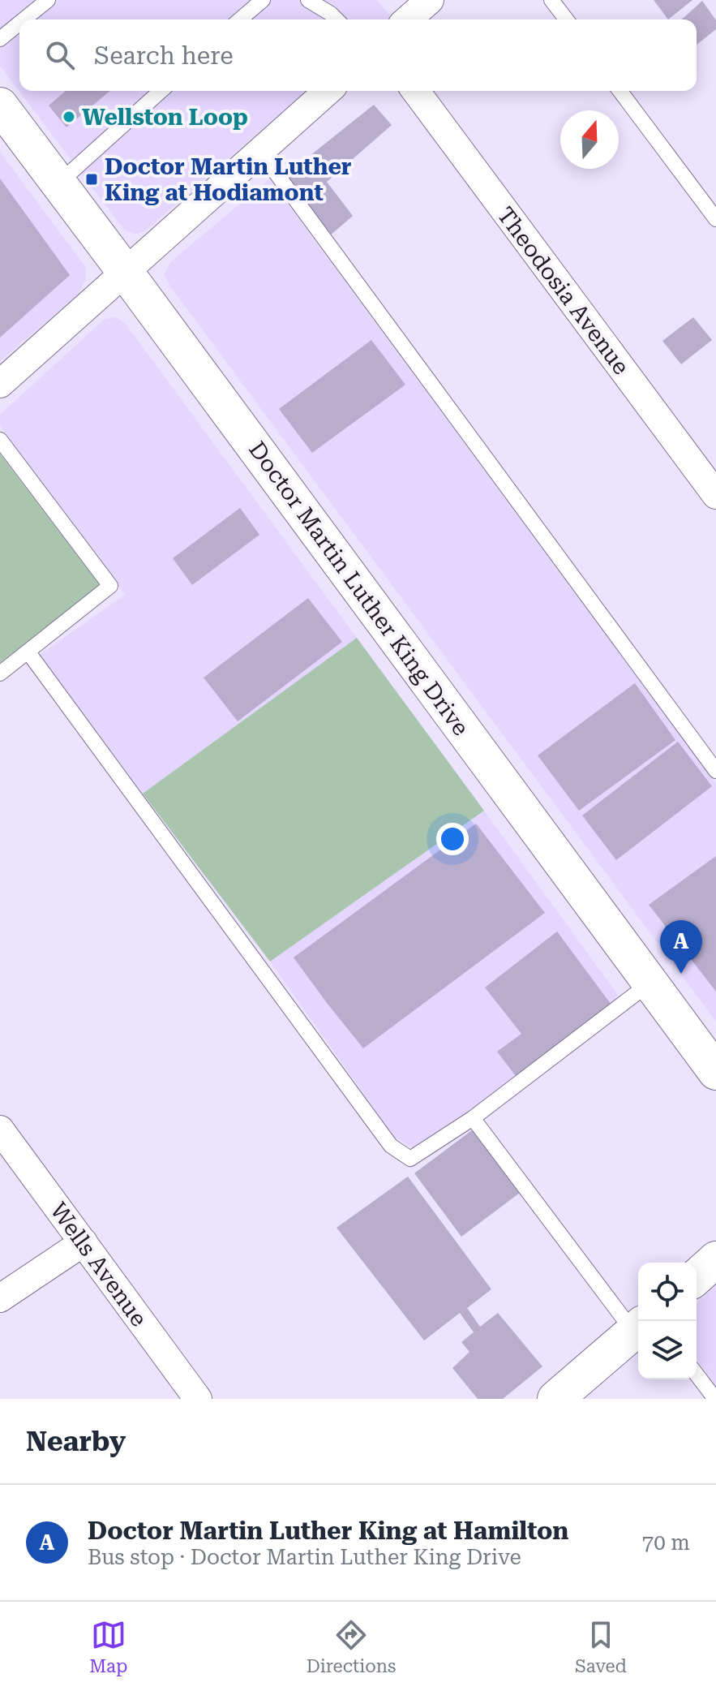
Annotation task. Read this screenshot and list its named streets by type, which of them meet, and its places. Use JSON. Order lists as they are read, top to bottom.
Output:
{
  "streets": {
    "main road": ["Doctor Martin Luther King Drive"],
    "street": ["Theodosia Avenue", "Wells Avenue"]
  },
  "places": {
    "other": ["Wellston Loop"],
    "transit": ["Doctor Martin Luther King at Hodiamont"]
  },
  "north": "top",
  "page": {
    "search": "Search here",
    "pins": "A",
    "heading": "Nearby",
    "list": [
      {
        "mark": "A",
        "name": "Doctor Martin Luther King at Hamilton",
        "note": "Bus stop · Doctor Martin Luther King Drive",
        "value": "70 m"
      }
    ],
    "nav": ["Map", "Directions", "Saved"]
  }
}
